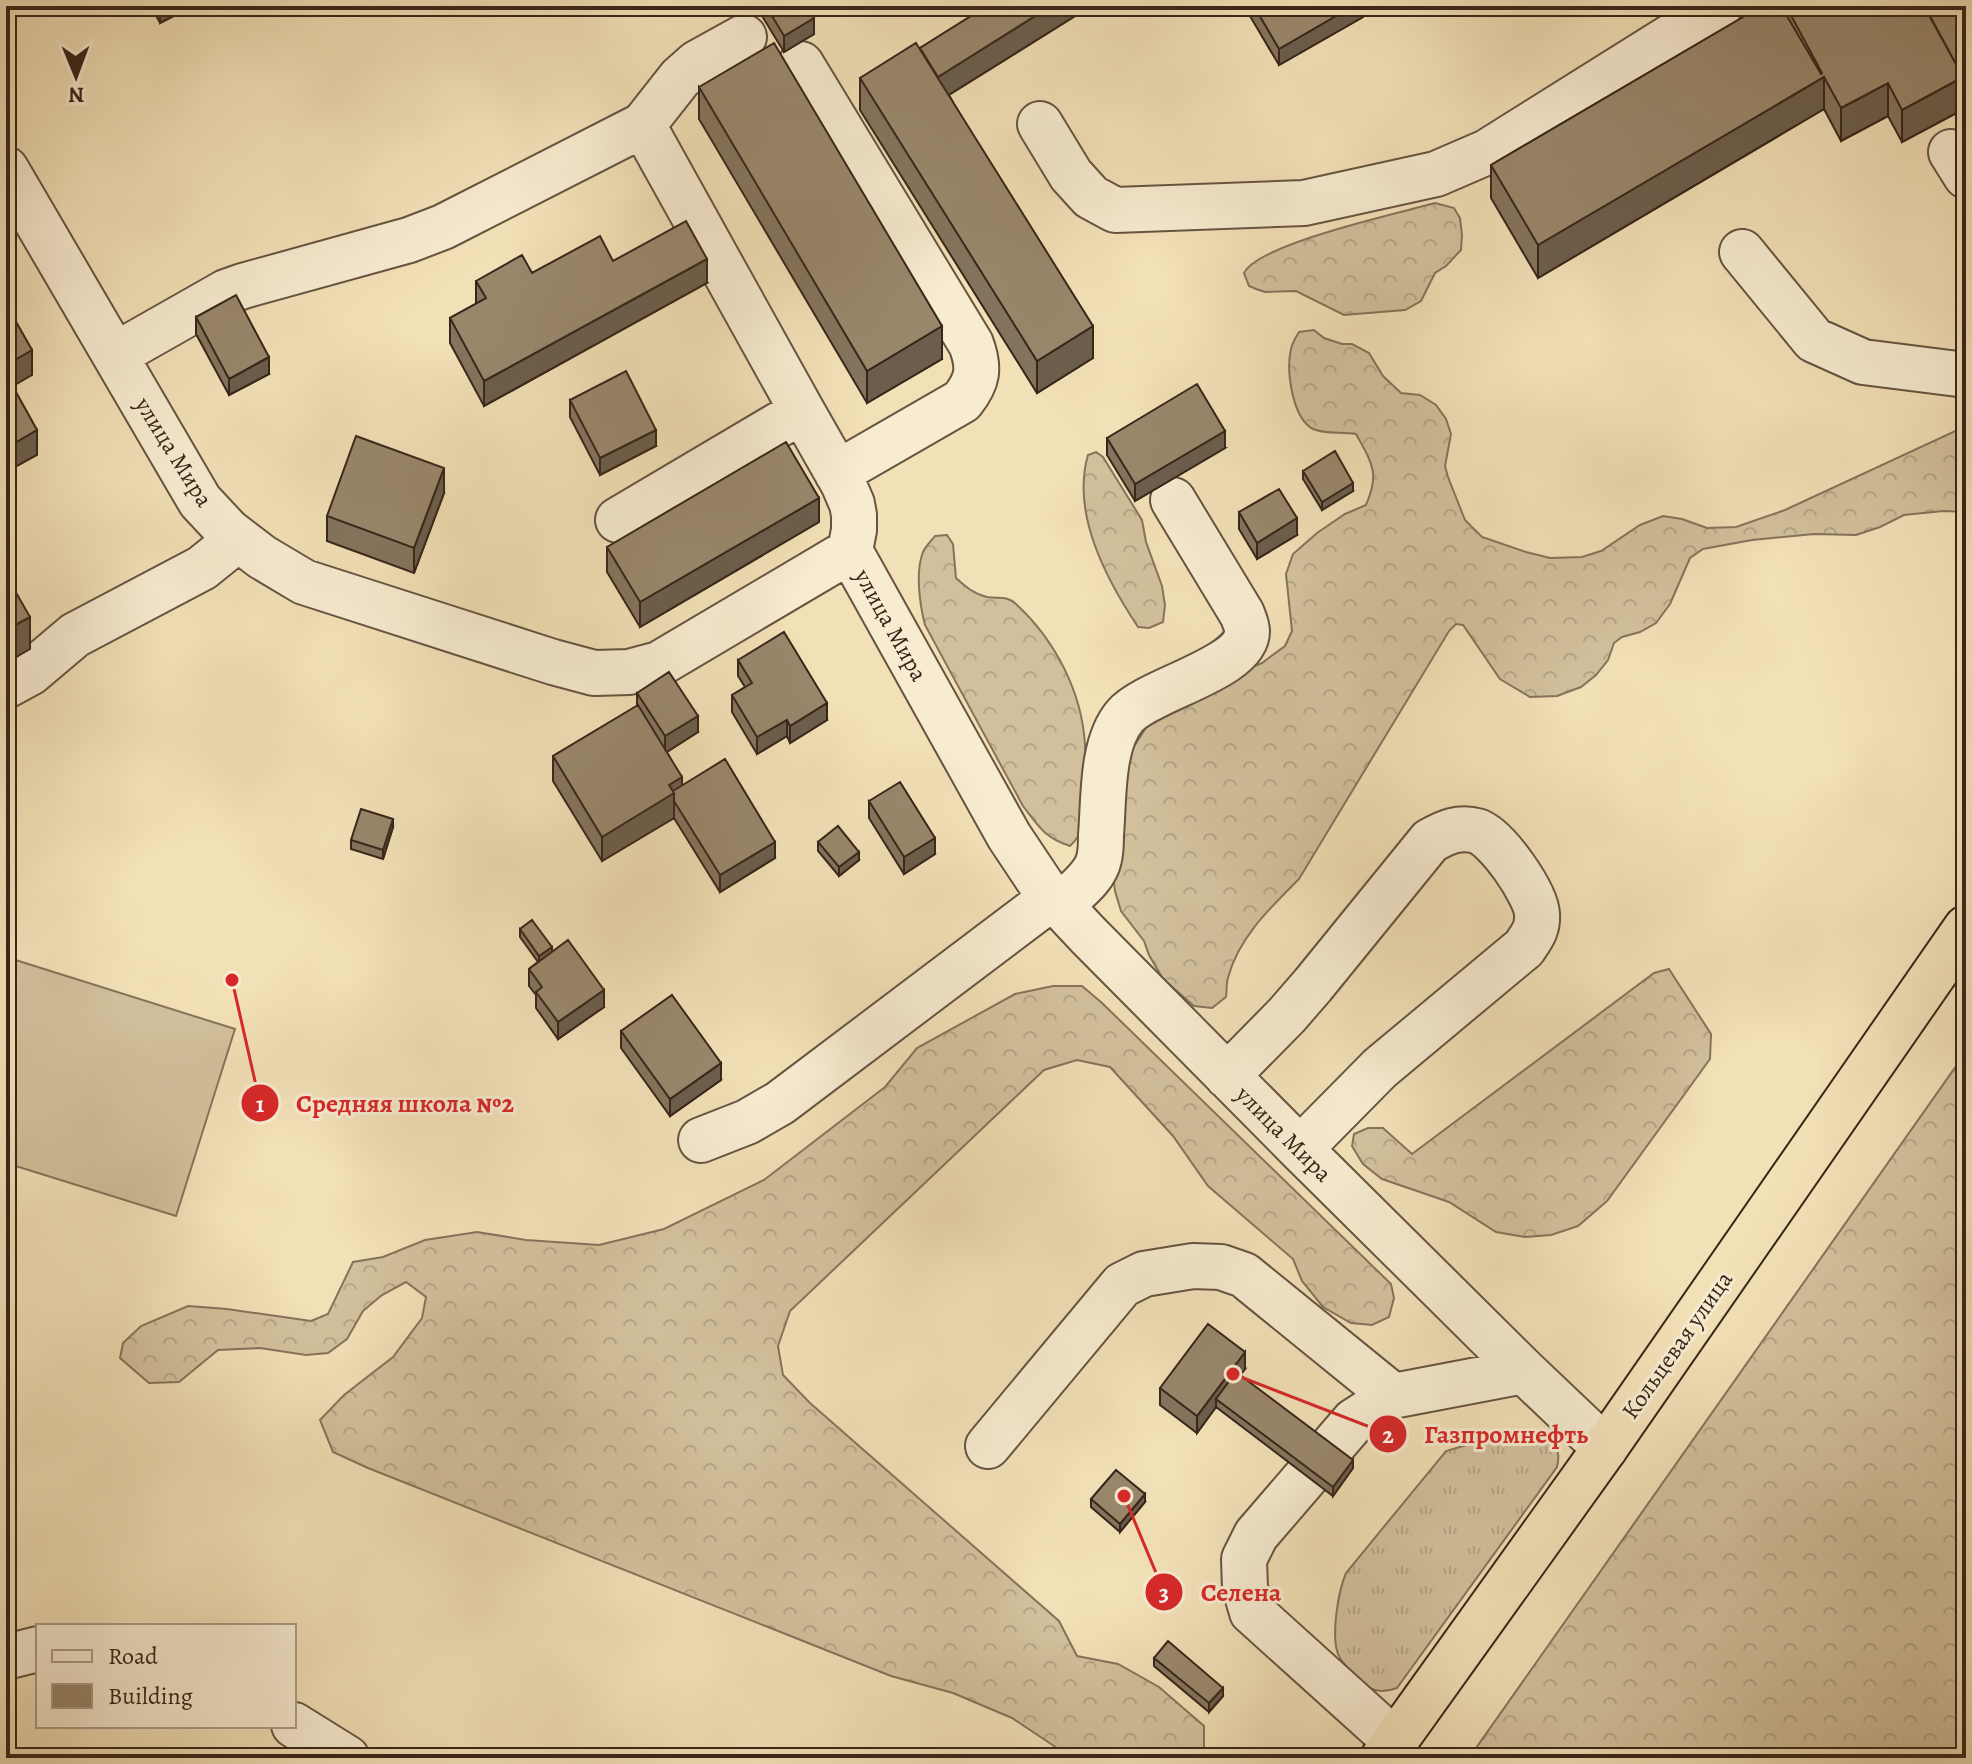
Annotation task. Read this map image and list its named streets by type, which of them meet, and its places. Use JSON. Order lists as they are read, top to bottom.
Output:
{
  "streets": {
    "highway": ["Кольцевая улица"],
    "street": ["улица Мира"]
  },
  "crossings": [
    ["улица Мира", "Кольцевая улица"]
  ],
  "places": ["Средняя школа №2", "Газпромнефть", "Селена"],
  "legend": ["Road", "Building"],
  "north": "bottom"
}
